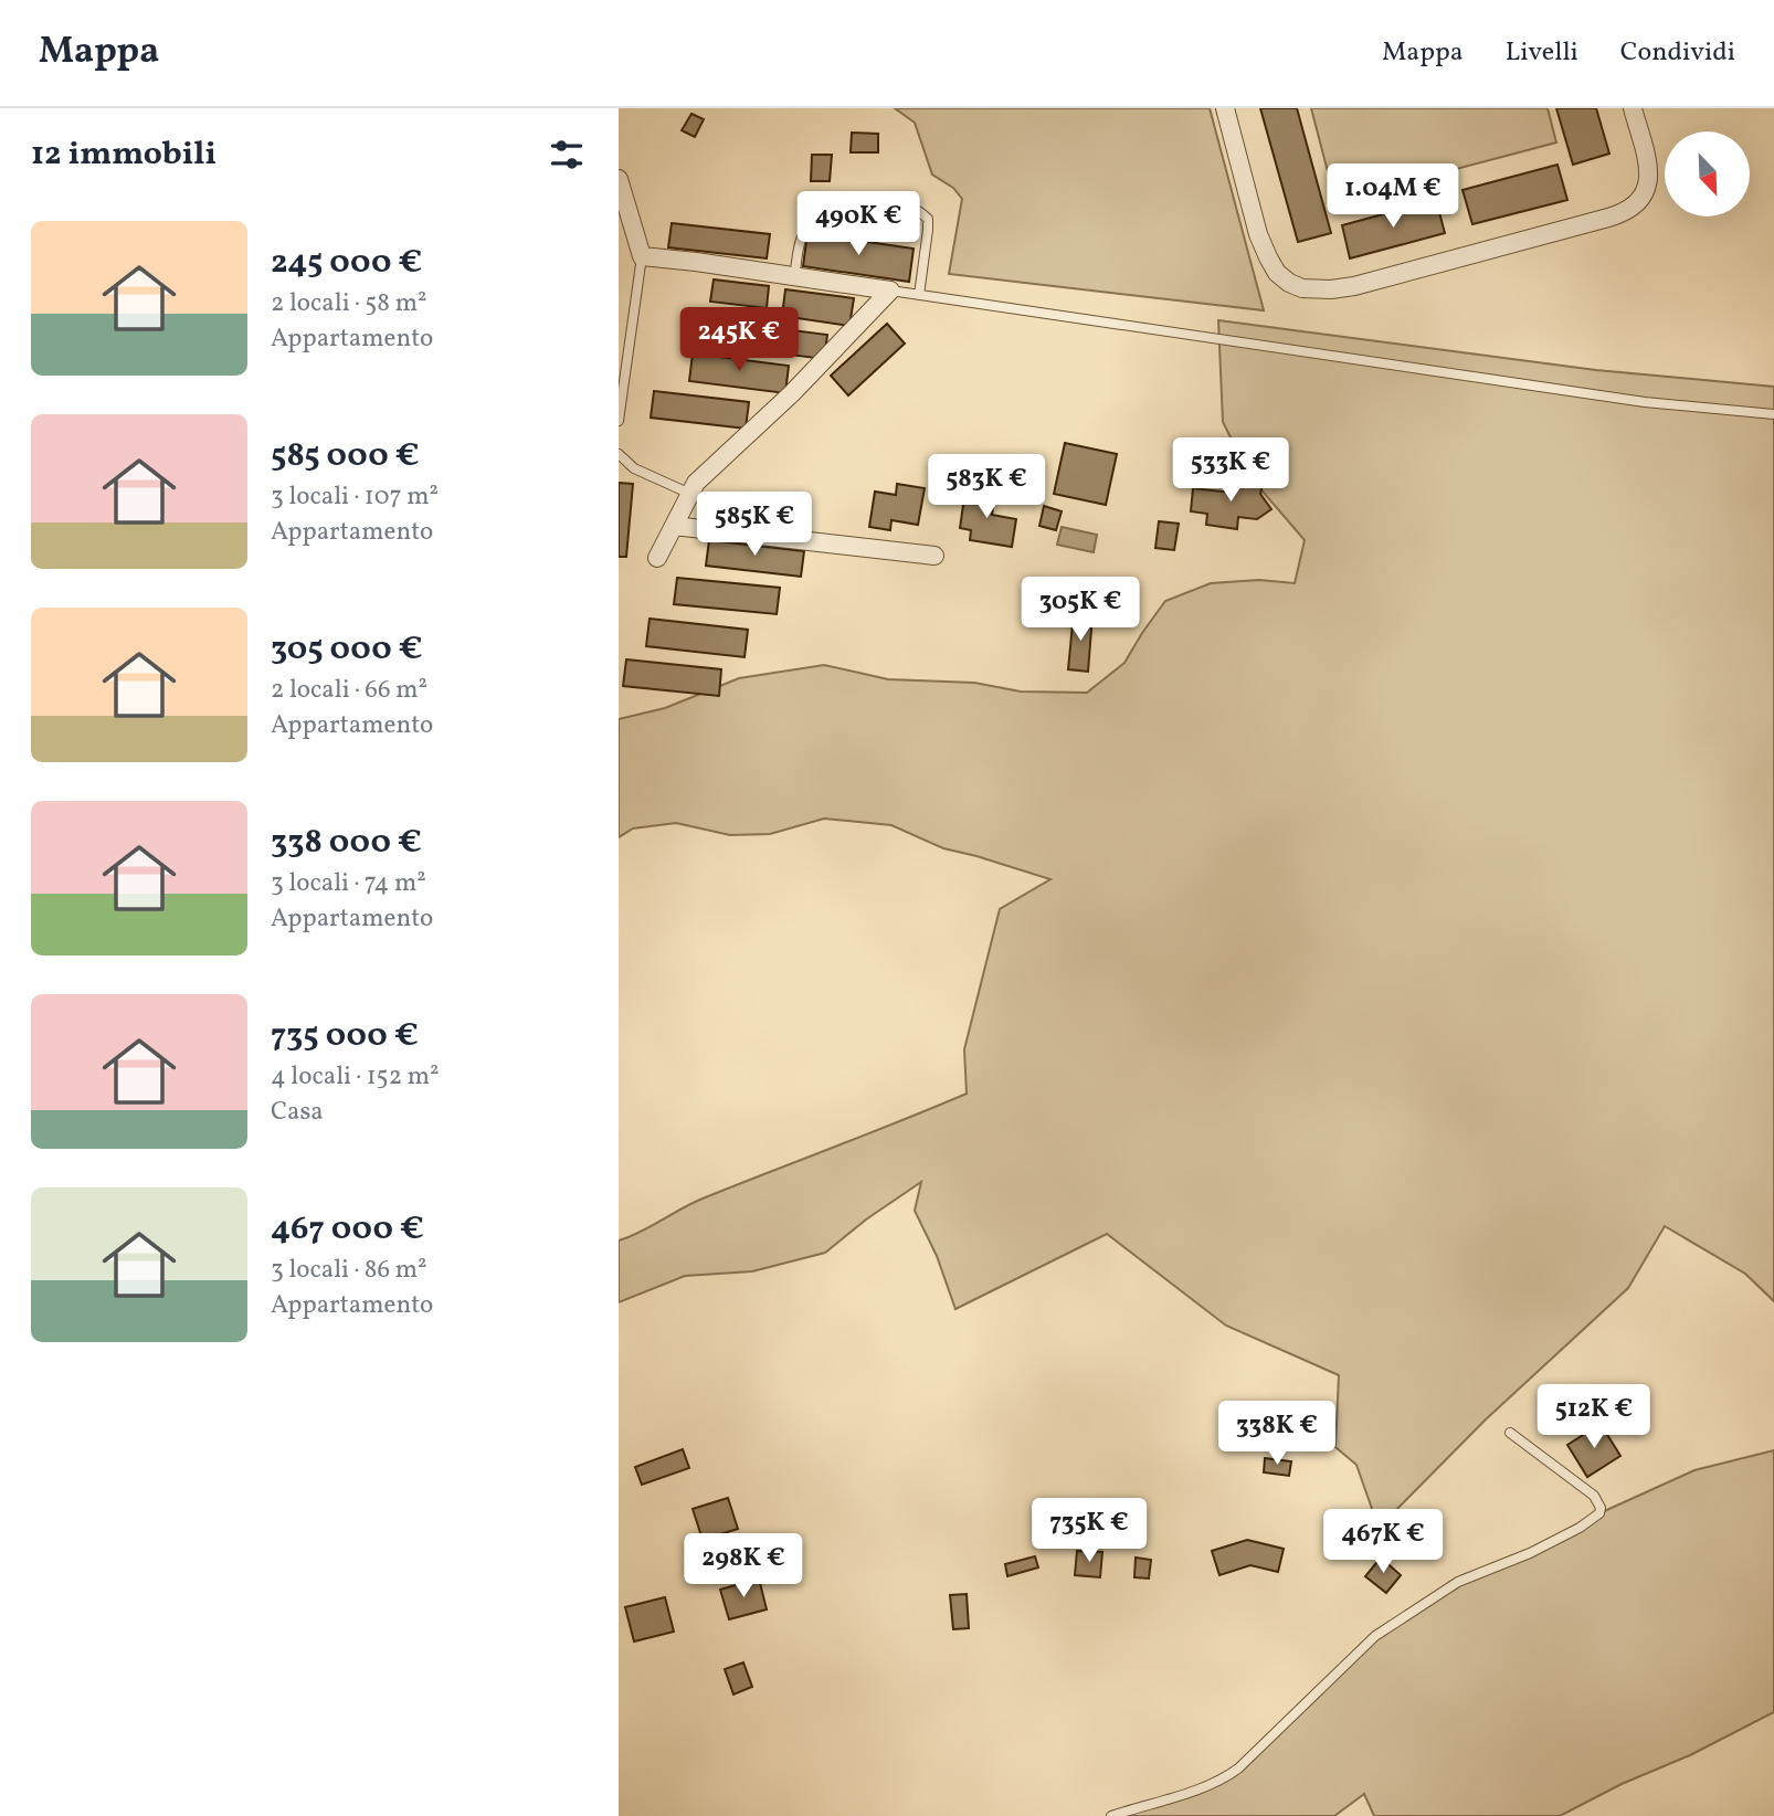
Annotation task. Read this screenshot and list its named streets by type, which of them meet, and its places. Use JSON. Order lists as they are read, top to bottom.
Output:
{
  "north": "bottom right",
  "page": {
    "header": "Mappa",
    "nav": ["Mappa", "Livelli", "Condividi"],
    "heading": "12 immobili",
    "price": [
      "1.04M €",
      "490K €",
      "245K €",
      "533K €",
      "583K €",
      "585K €",
      "305K €",
      "512K €",
      "338K €",
      "735K €",
      "467K €",
      "298K €"
    ],
    "list": [
      {
        "name": "245 000 €",
        "note": "2 locali · 58 m² · Appartamento"
      },
      {
        "name": "585 000 €",
        "note": "3 locali · 107 m² · Appartamento"
      },
      {
        "name": "305 000 €",
        "note": "2 locali · 66 m² · Appartamento"
      },
      {
        "name": "338 000 €",
        "note": "3 locali · 74 m² · Appartamento"
      },
      {
        "name": "735 000 €",
        "note": "4 locali · 152 m² · Casa"
      },
      {
        "name": "467 000 €",
        "note": "3 locali · 86 m² · Appartamento"
      }
    ]
  }
}
